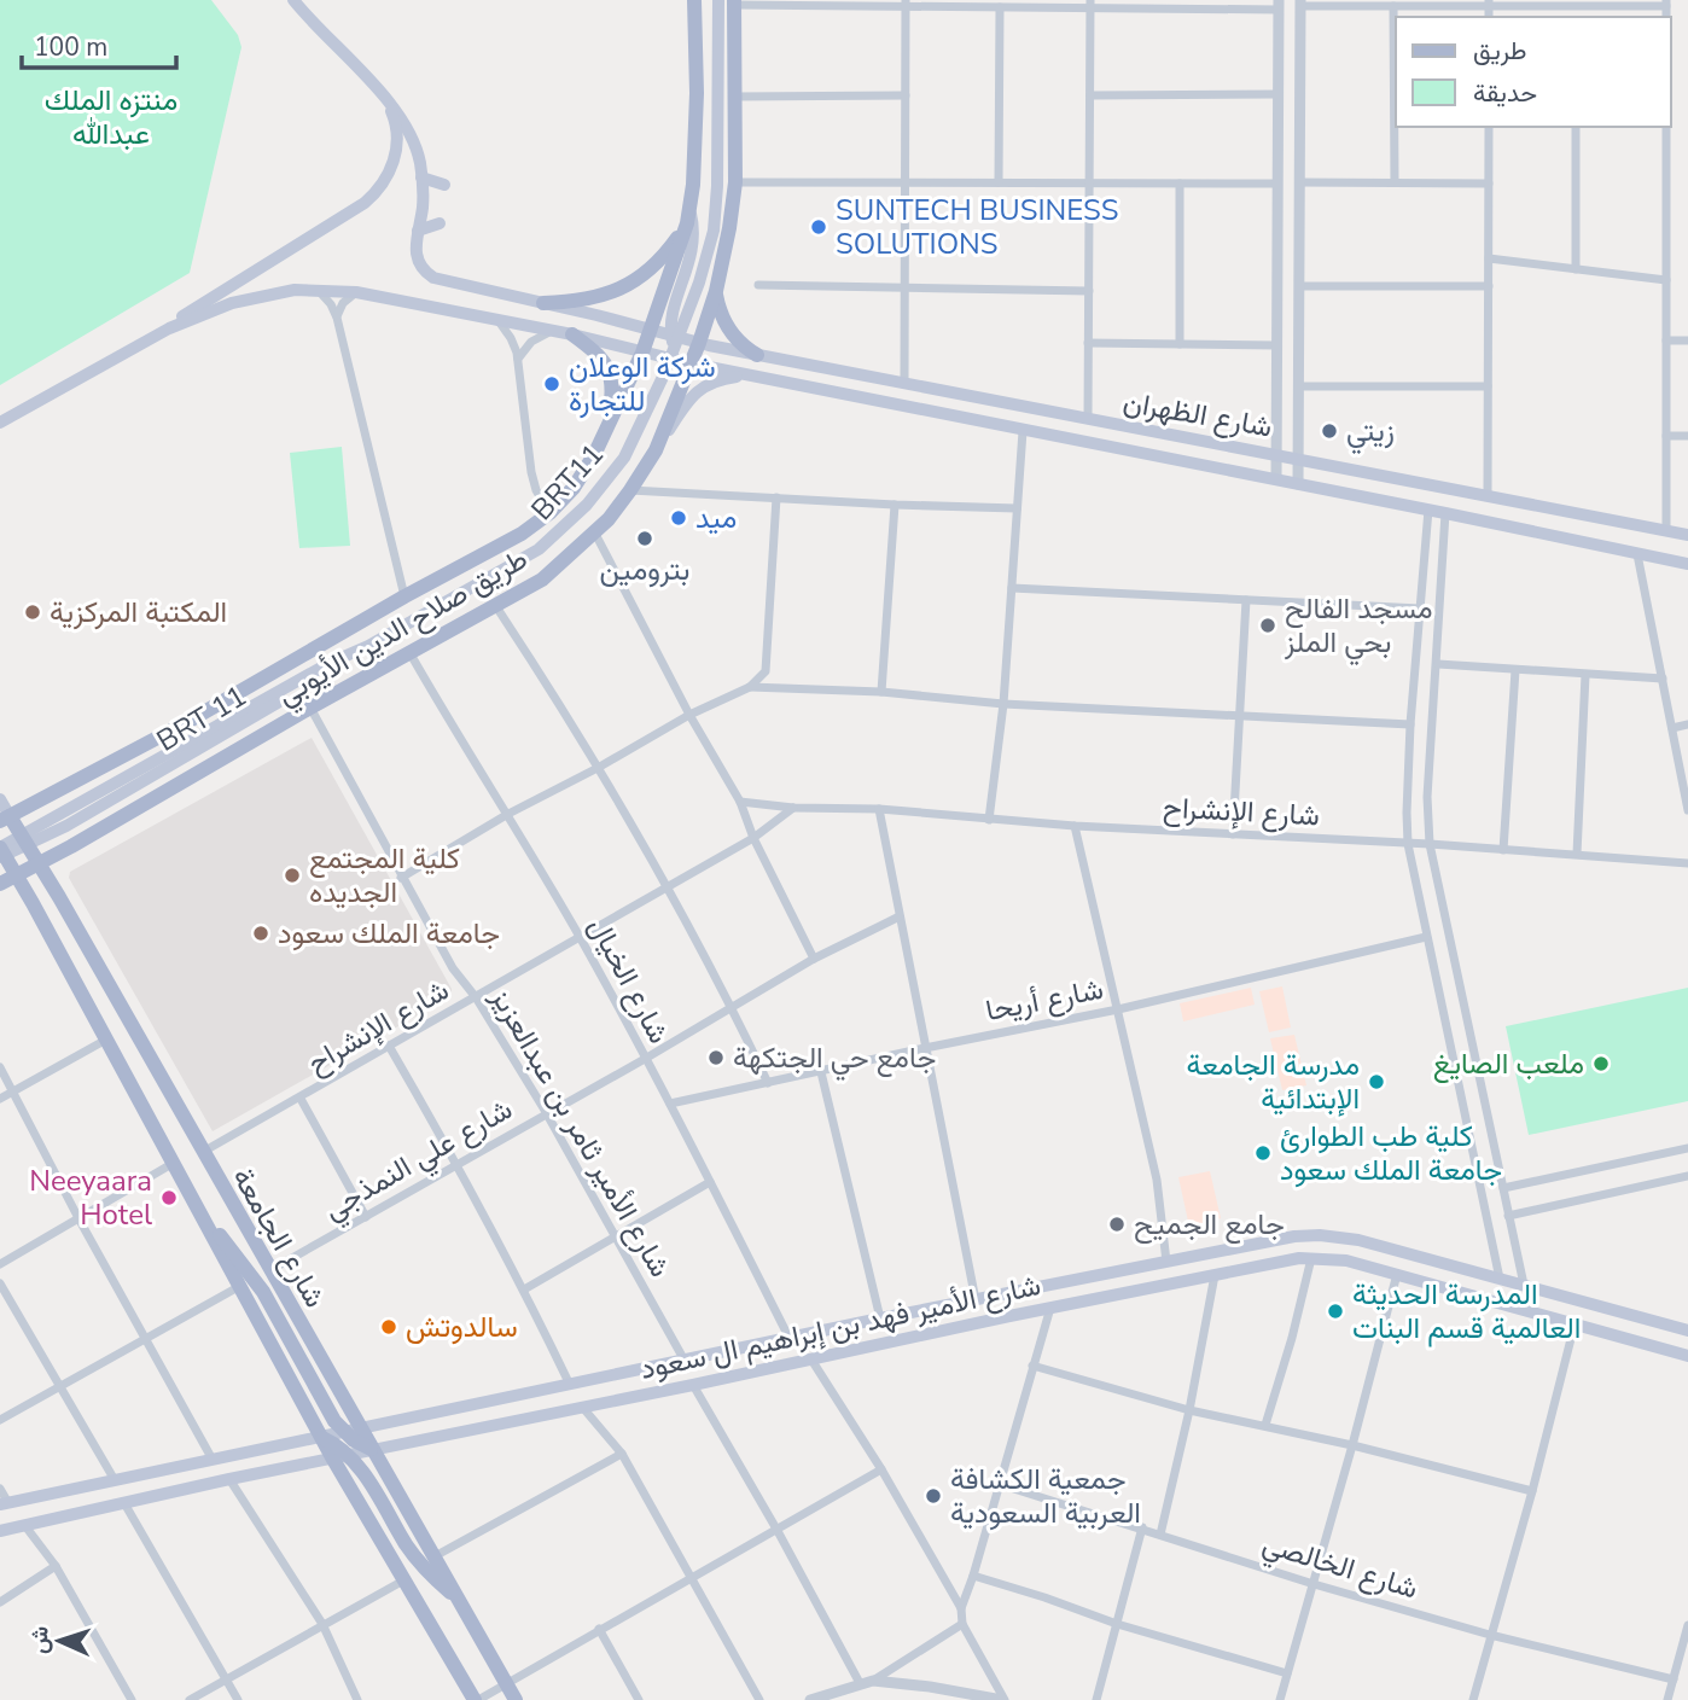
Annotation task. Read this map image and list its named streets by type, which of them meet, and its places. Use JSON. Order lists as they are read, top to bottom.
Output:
{
  "streets": {
    "main road": [
      "شارع الظهران",
      "BRT11",
      "طريق صلاح الدين الأيوبي",
      "BRT 11",
      "شارع الجامعة",
      "شارع الأمير فهد بن إبراهيم ال سعود"
    ],
    "street": [
      "شارع الإنشراح",
      "شارع الخيال",
      "شارع أريحا",
      "شارع الأمير ثامر بن عبدالعزيز",
      "شارع علي النمذجي",
      "شارع الخالصي"
    ]
  },
  "crossings": [
    ["شارع الظهران", "BRT11"],
    ["شارع الظهران", "طريق صلاح الدين الأيوبي"],
    ["BRT11", "BRT 11"],
    ["طريق صلاح الدين الأيوبي", "شارع الخيال"],
    ["طريق صلاح الدين الأيوبي", "شارع الأمير ثامر بن عبدالعزيز"],
    ["طريق صلاح الدين الأيوبي", "شارع الجامعة"],
    ["BRT 11", "شارع الجامعة"],
    ["شارع الإنشراح", "شارع الخيال"],
    ["شارع الإنشراح", "شارع الأمير ثامر بن عبدالعزيز"],
    ["شارع الإنشراح", "شارع الجامعة"],
    ["شارع الخيال", "شارع أريحا"],
    ["شارع الخيال", "شارع علي النمذجي"],
    ["شارع الخيال", "شارع الأمير فهد بن إبراهيم ال سعود"],
    ["شارع الأمير ثامر بن عبدالعزيز", "شارع علي النمذجي"],
    ["شارع الأمير ثامر بن عبدالعزيز", "شارع الأمير فهد بن إبراهيم ال سعود"],
    ["شارع علي النمذجي", "شارع الجامعة"],
    ["شارع الجامعة", "شارع الأمير فهد بن إبراهيم ال سعود"]
  ],
  "parks": ["منتزه الملك عبدالله"],
  "places": [
    "SUNTECH BUSINESS SOLUTIONS",
    "شركة الوعلان للتجارة",
    "زيتي",
    "ميد",
    "بترومين",
    "المكتبة المركزية",
    "مسجد الفالح بحي الملز",
    "كلية المجتمع الجديده",
    "جامعة الملك سعود",
    "جامع حي الجتكهة",
    "ملعب الصايغ",
    "مدرسة الجامعة الإبتدائية",
    "كلية طب الطوارئ جامعة الملك سعود",
    "Neeyaara Hotel",
    "جامع الجميح",
    "المدرسة الحديثة العالمية قسم البنات",
    "سالدوتش",
    "جمعية الكشافة العربية السعودية"
  ],
  "legend": ["طريق", "حديقة"],
  "scale_bar": "100 m",
  "north": "left"
}
